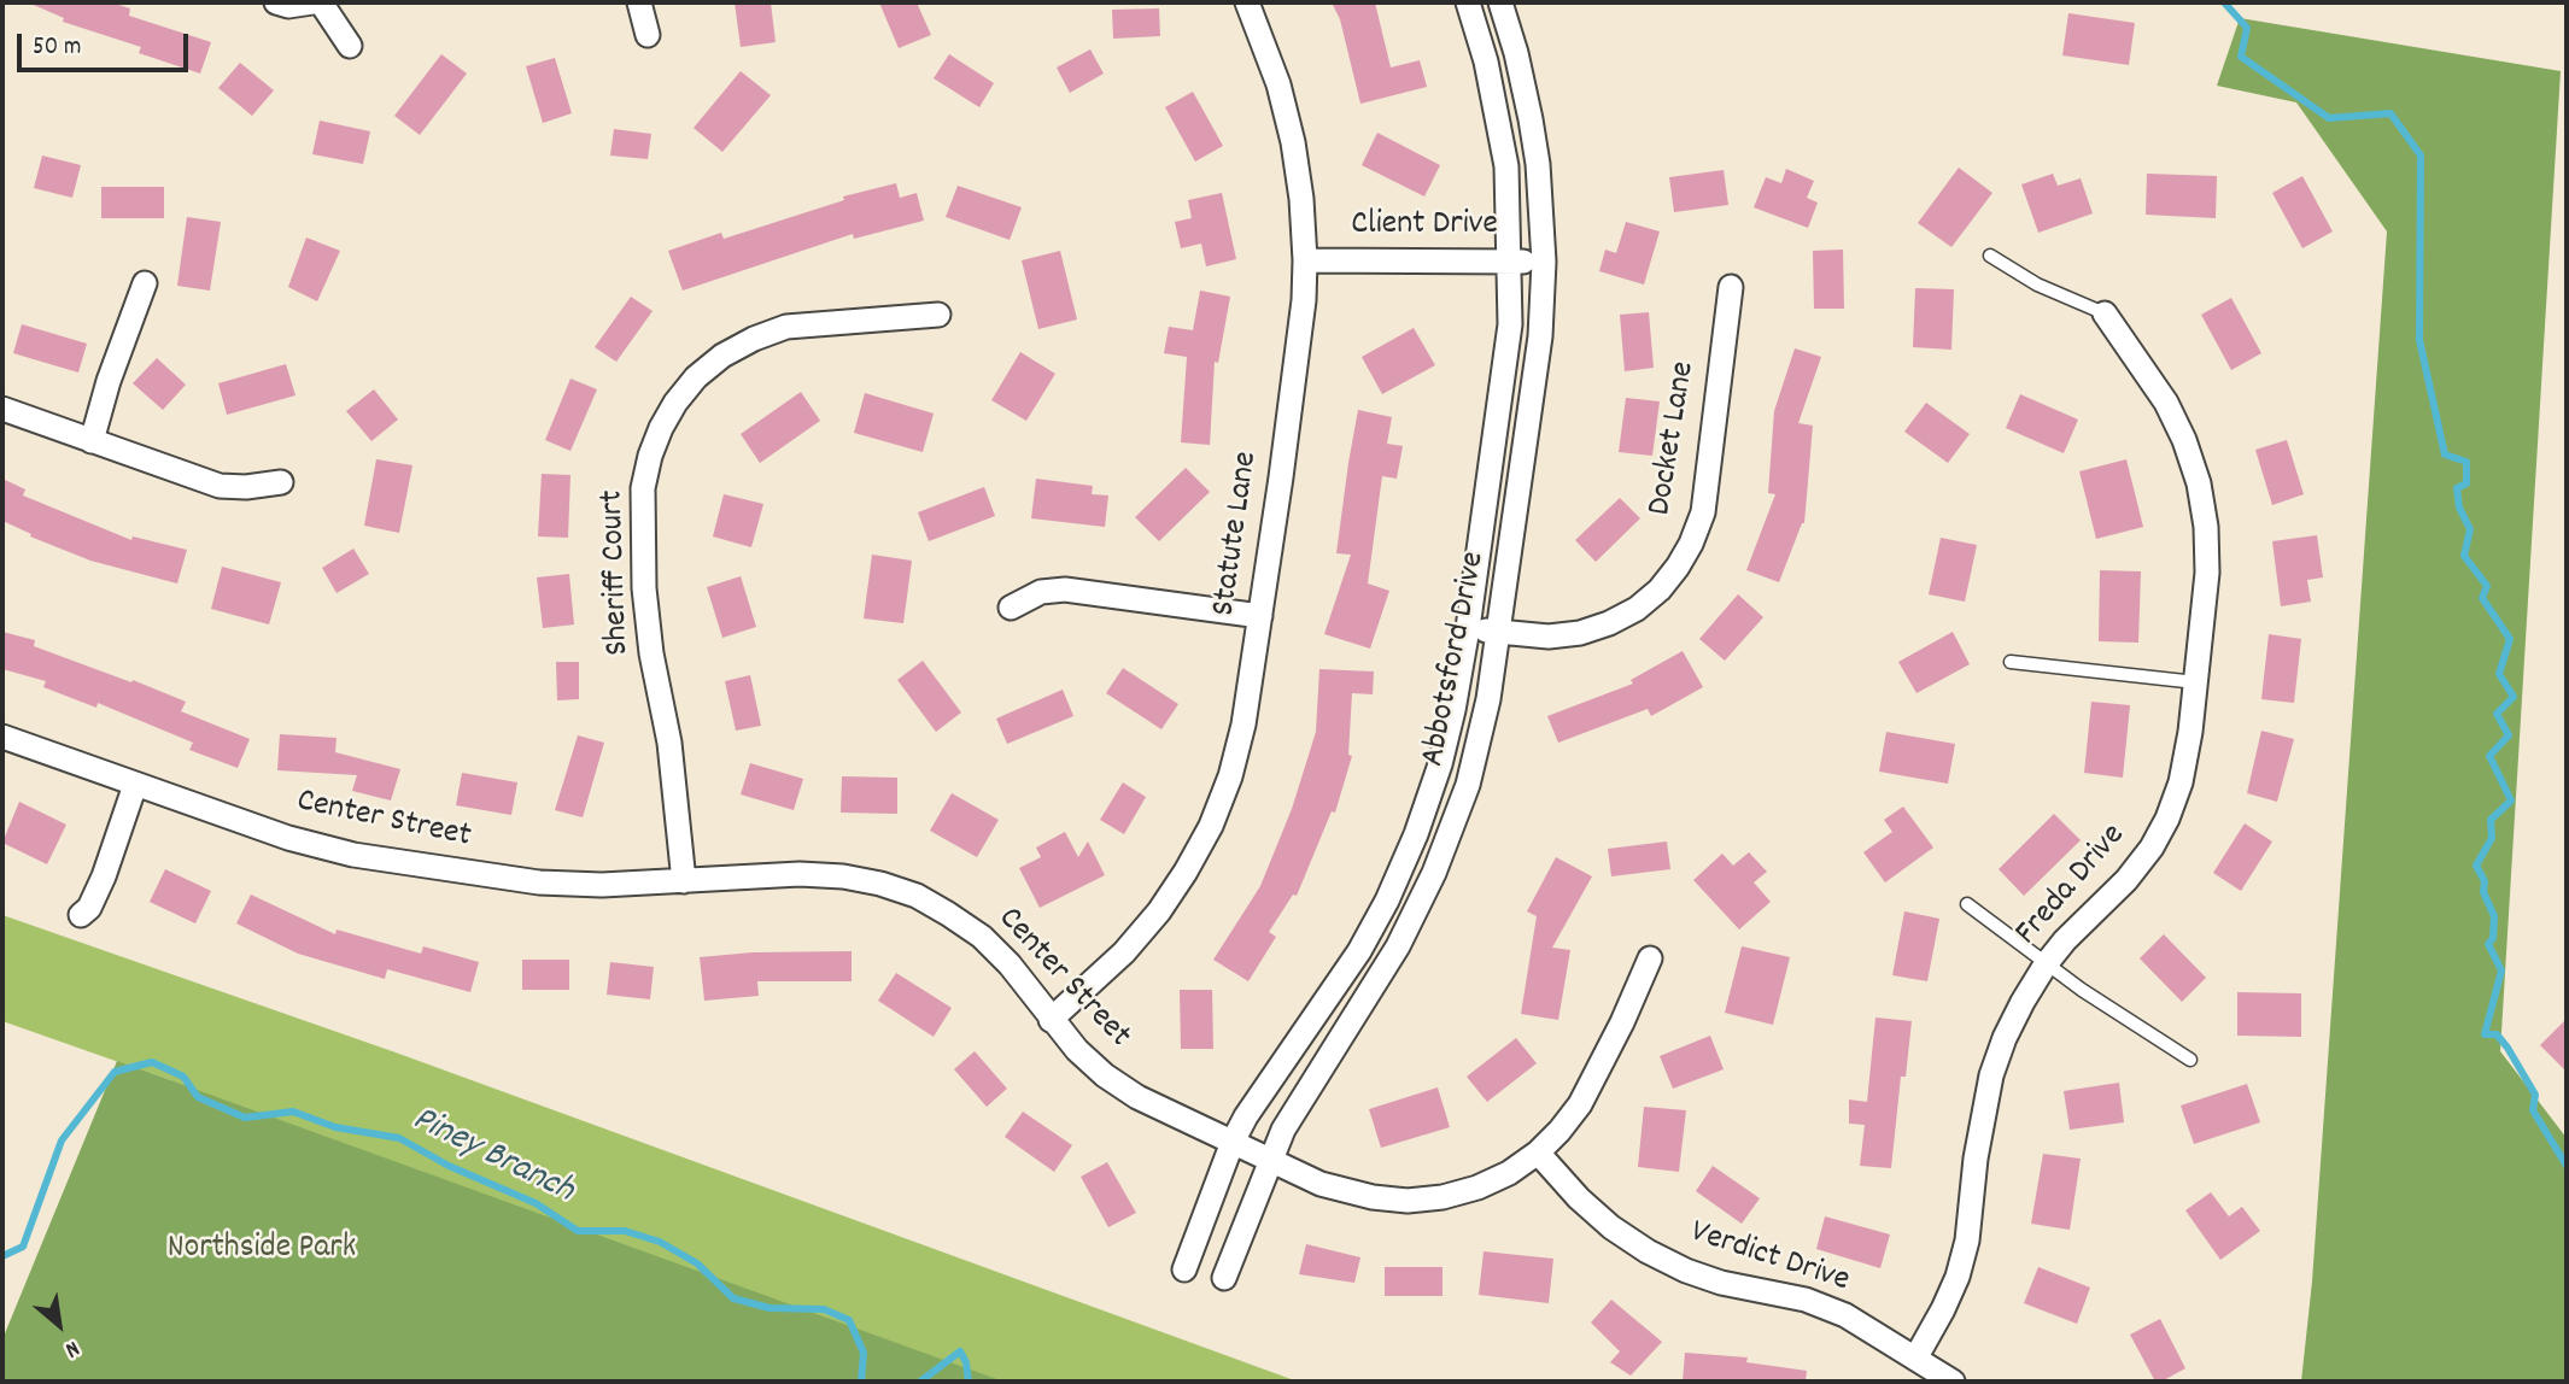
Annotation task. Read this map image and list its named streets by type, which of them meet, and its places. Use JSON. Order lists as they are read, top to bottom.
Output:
{
  "streets": {
    "street": [
      "Client Drive",
      "Docket Lane",
      "Statute Lane",
      "Sheriff Court",
      "Abbotsford Drive",
      "Center Street",
      "Freda Drive",
      "Verdict Drive"
    ]
  },
  "crossings": [
    ["Client Drive", "Statute Lane"],
    ["Client Drive", "Abbotsford Drive"],
    ["Docket Lane", "Abbotsford Drive"],
    ["Statute Lane", "Center Street"],
    ["Sheriff Court", "Center Street"],
    ["Abbotsford Drive", "Center Street"],
    ["Center Street", "Verdict Drive"],
    ["Freda Drive", "Verdict Drive"]
  ],
  "water": ["Piney Branch"],
  "parks": ["Northside Park"],
  "scale_bar": "50 m",
  "north": "bottom right"
}
